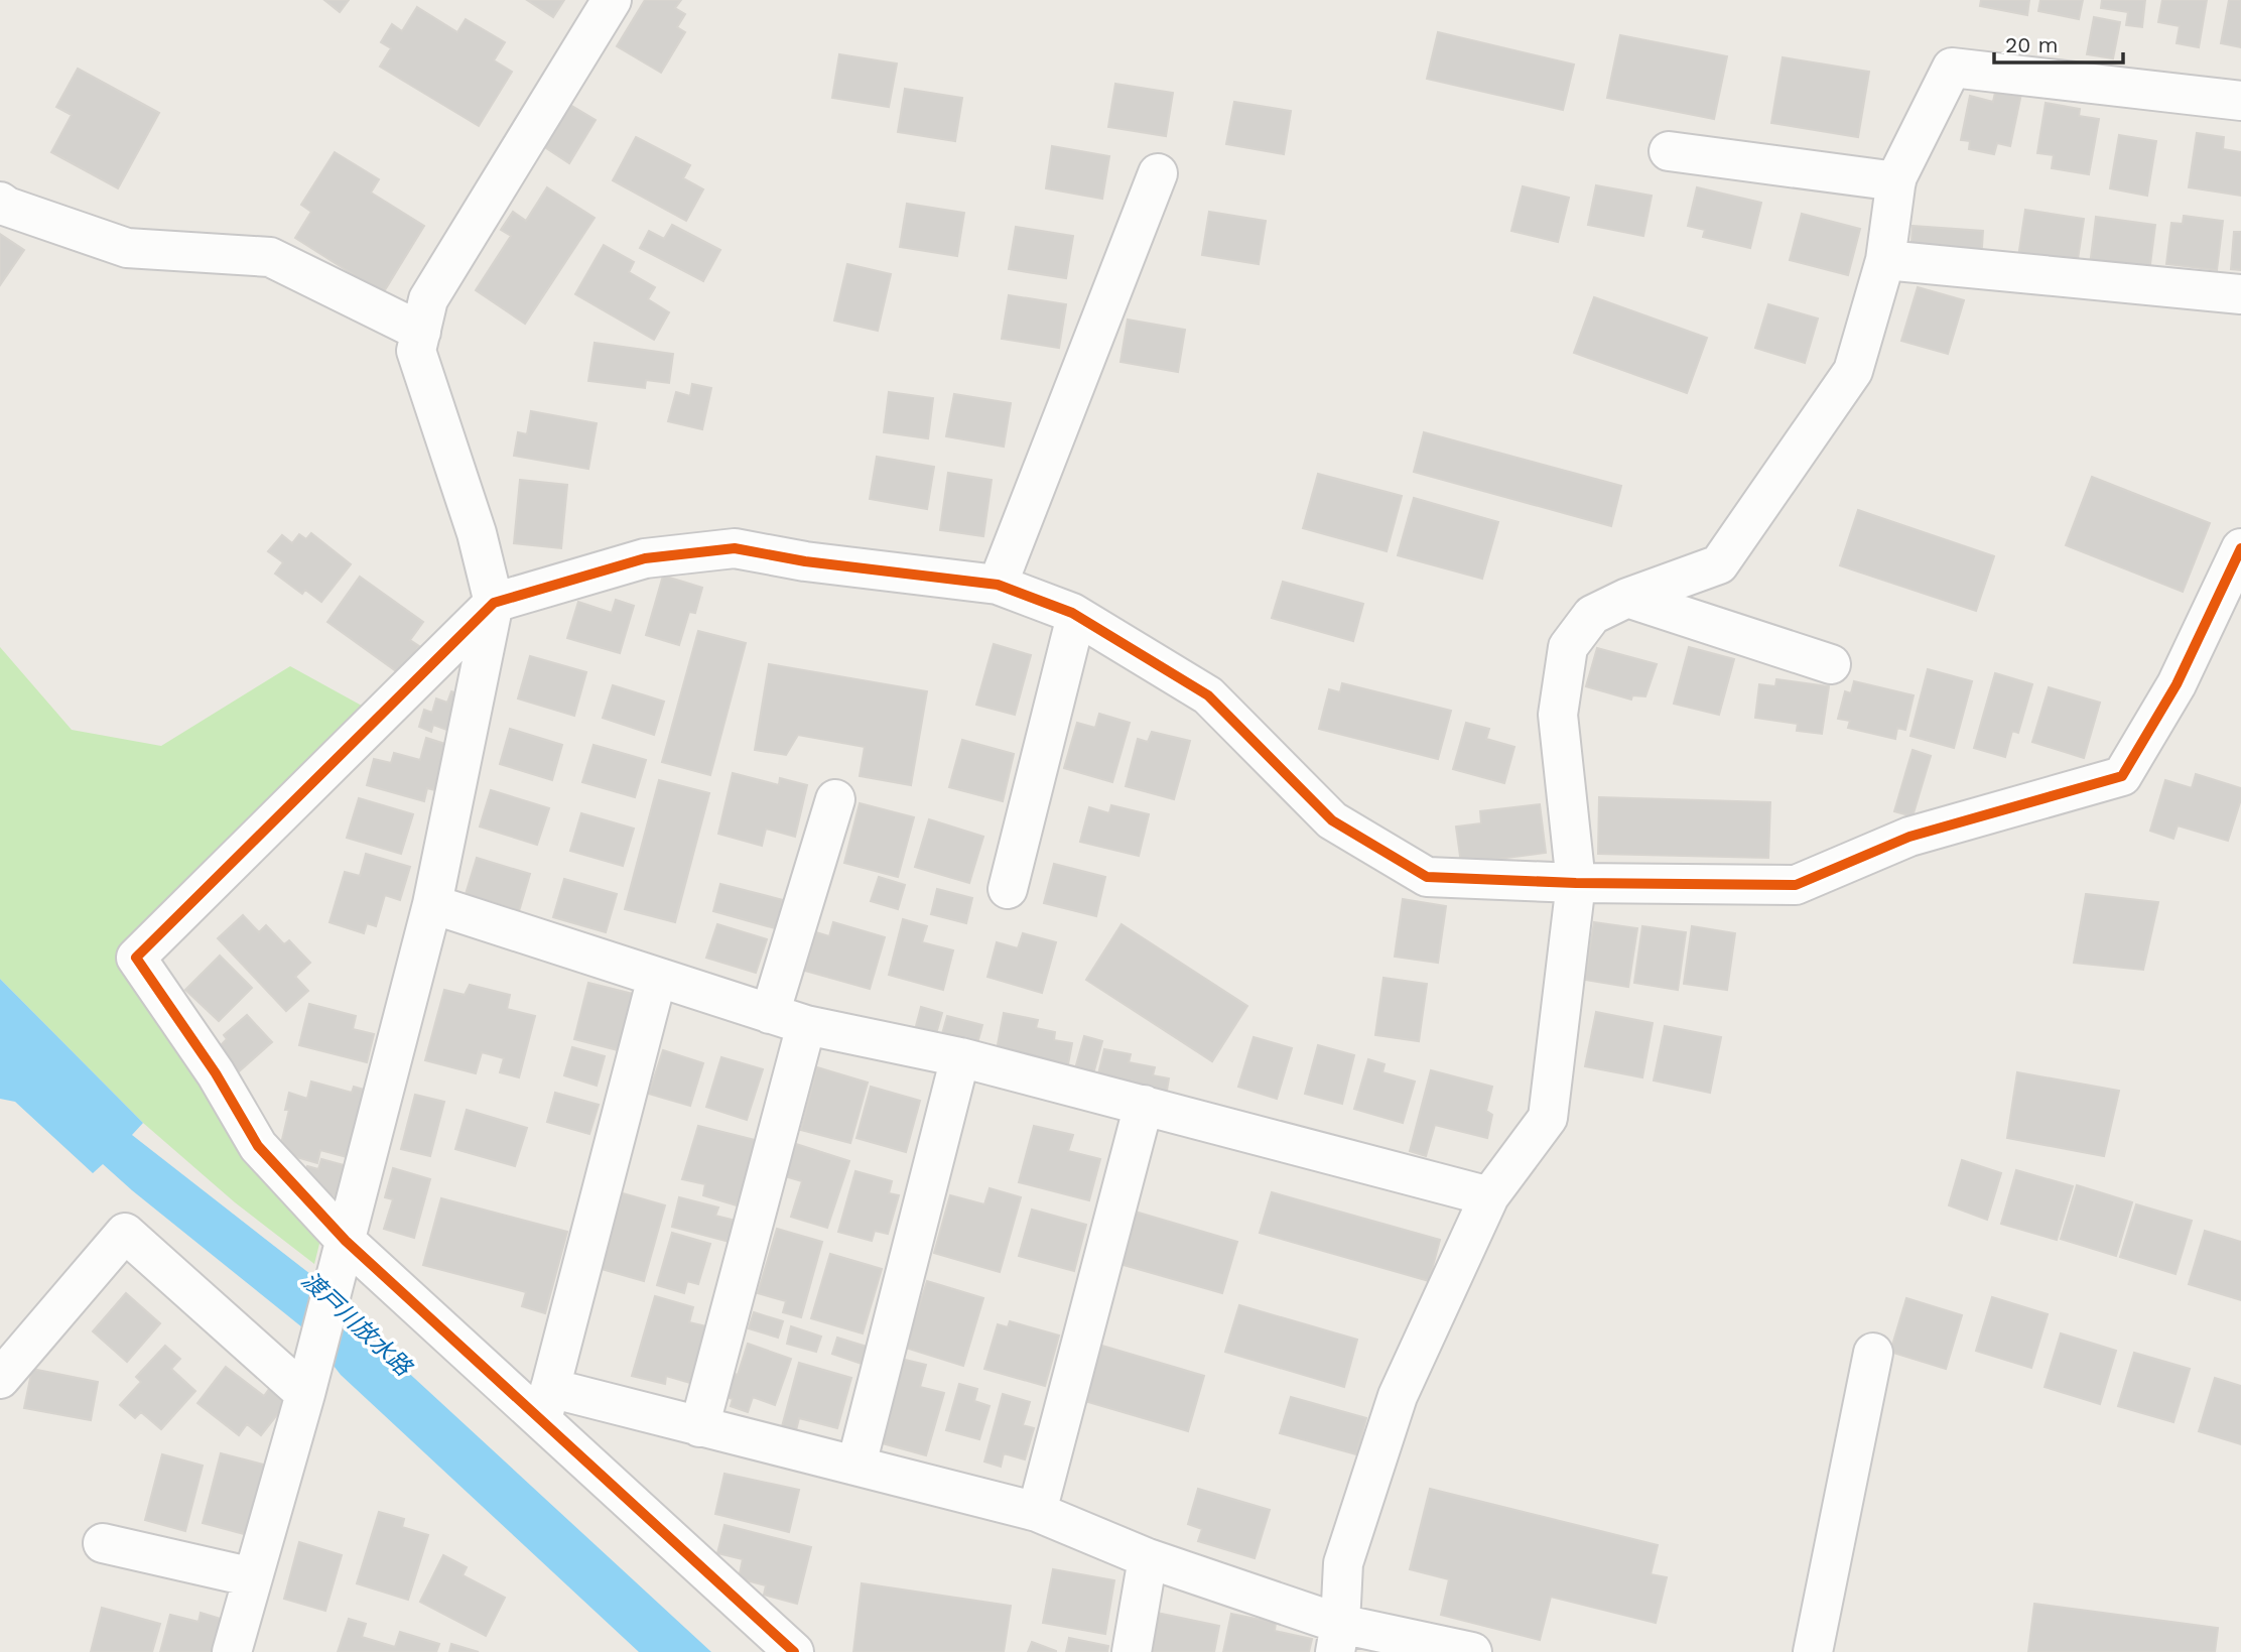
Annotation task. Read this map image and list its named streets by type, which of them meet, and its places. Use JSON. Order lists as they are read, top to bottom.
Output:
{
  "water": ["渡戸川放水路"],
  "scale_bar": "20 m"
}
